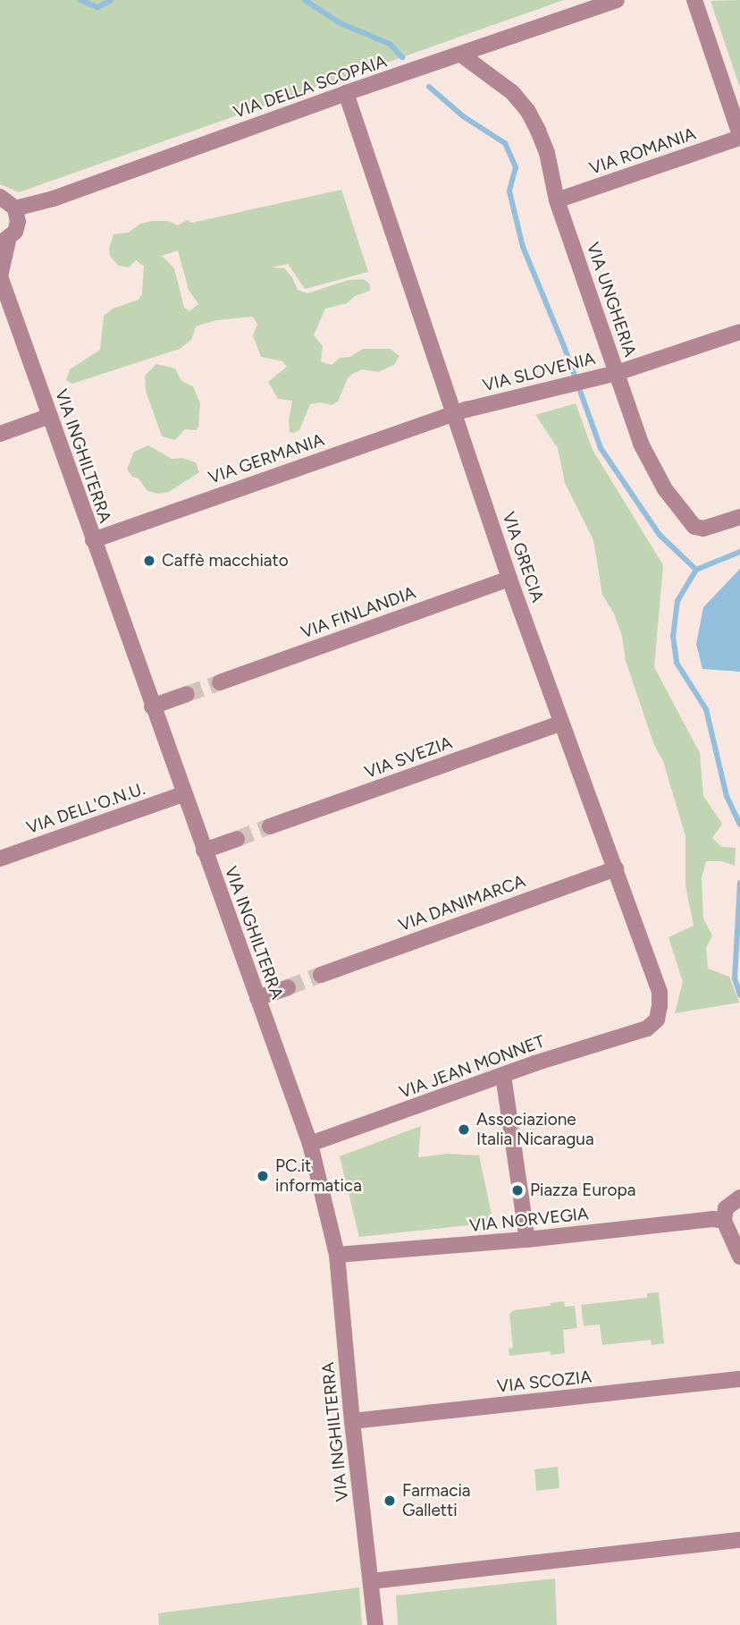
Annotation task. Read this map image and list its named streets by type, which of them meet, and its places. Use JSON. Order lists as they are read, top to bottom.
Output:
{
  "streets": {
    "street": [
      "VIA DELLA SCOPAIA",
      "VIA ROMANIA",
      "VIA UNGHERIA",
      "VIA SLOVENIA",
      "VIA INGHILTERRA",
      "VIA GERMANIA",
      "VIA GRECIA",
      "VIA FINLANDIA",
      "VIA SVEZIA",
      "VIA DELL'O.N.U.",
      "VIA DANIMARCA",
      "VIA JEAN MONNET",
      "VIA NORVEGIA",
      "VIA SCOZIA"
    ]
  },
  "crossings": [
    ["VIA DELLA SCOPAIA", "VIA UNGHERIA"],
    ["VIA DELLA SCOPAIA", "VIA INGHILTERRA"],
    ["VIA DELLA SCOPAIA", "VIA GRECIA"],
    ["VIA ROMANIA", "VIA UNGHERIA"],
    ["VIA UNGHERIA", "VIA SLOVENIA"],
    ["VIA SLOVENIA", "VIA GERMANIA"],
    ["VIA SLOVENIA", "VIA GRECIA"],
    ["VIA INGHILTERRA", "VIA GERMANIA"],
    ["VIA INGHILTERRA", "VIA DELL'O.N.U."],
    ["VIA INGHILTERRA", "VIA JEAN MONNET"],
    ["VIA INGHILTERRA", "VIA NORVEGIA"],
    ["VIA INGHILTERRA", "VIA SCOZIA"],
    ["VIA GERMANIA", "VIA GRECIA"],
    ["VIA GRECIA", "VIA FINLANDIA"],
    ["VIA GRECIA", "VIA SVEZIA"],
    ["VIA GRECIA", "VIA DANIMARCA"],
    ["VIA GRECIA", "VIA JEAN MONNET"]
  ],
  "places": [
    "Caffè macchiato",
    "Associazione Italia Nicaragua",
    "PC.it informatica",
    "Piazza Europa",
    "Farmacia Galletti"
  ]
}
